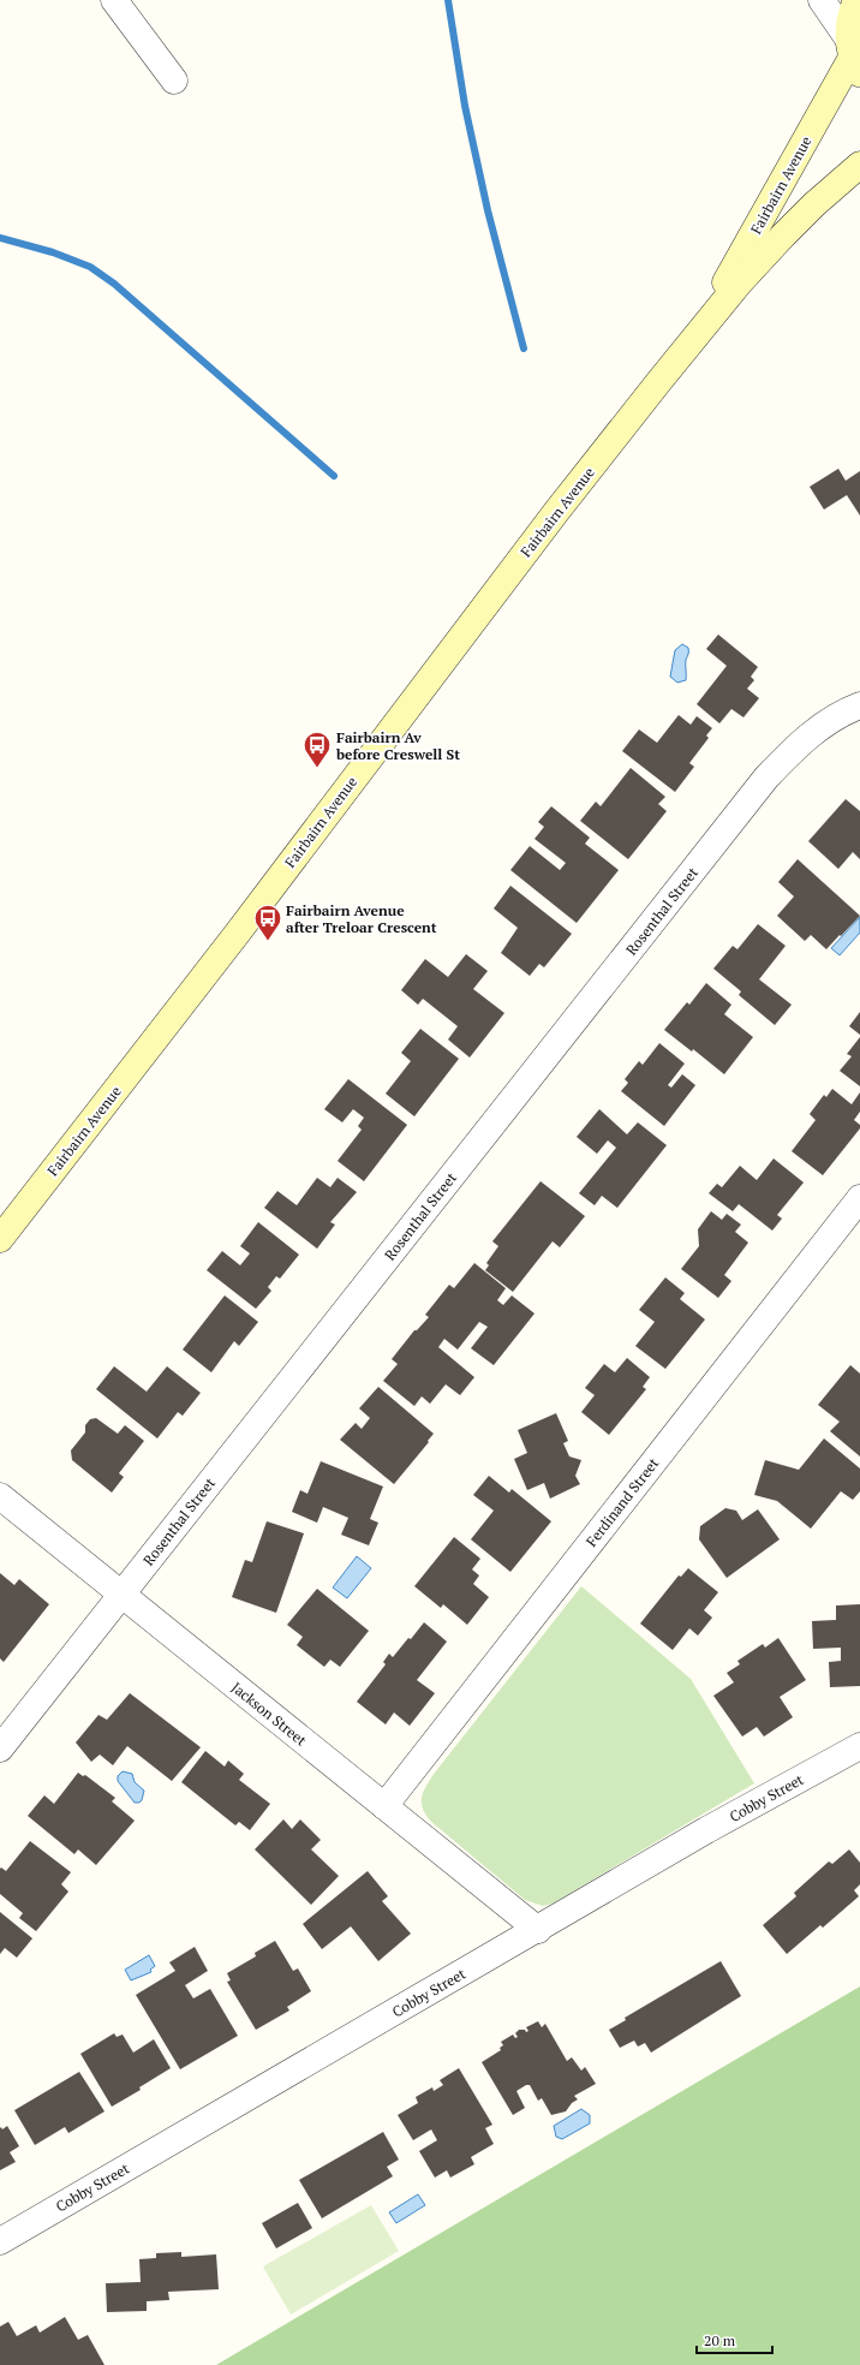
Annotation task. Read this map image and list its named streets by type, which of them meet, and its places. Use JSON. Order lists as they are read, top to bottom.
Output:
{
  "streets": {
    "main road": ["Fairbairn Avenue"],
    "street": [
      "Rosenthal Street",
      "Ferdinand Street",
      "Jackson Street",
      "Cobby Street"
    ]
  },
  "crossings": [
    ["Rosenthal Street", "Jackson Street"],
    ["Ferdinand Street", "Jackson Street"],
    ["Jackson Street", "Cobby Street"]
  ],
  "places": {
    "bus stop": ["Fairbairn Av before Creswell St", "Fairbairn Avenue after Treloar Crescent"]
  },
  "scale_bar": "20 m"
}
